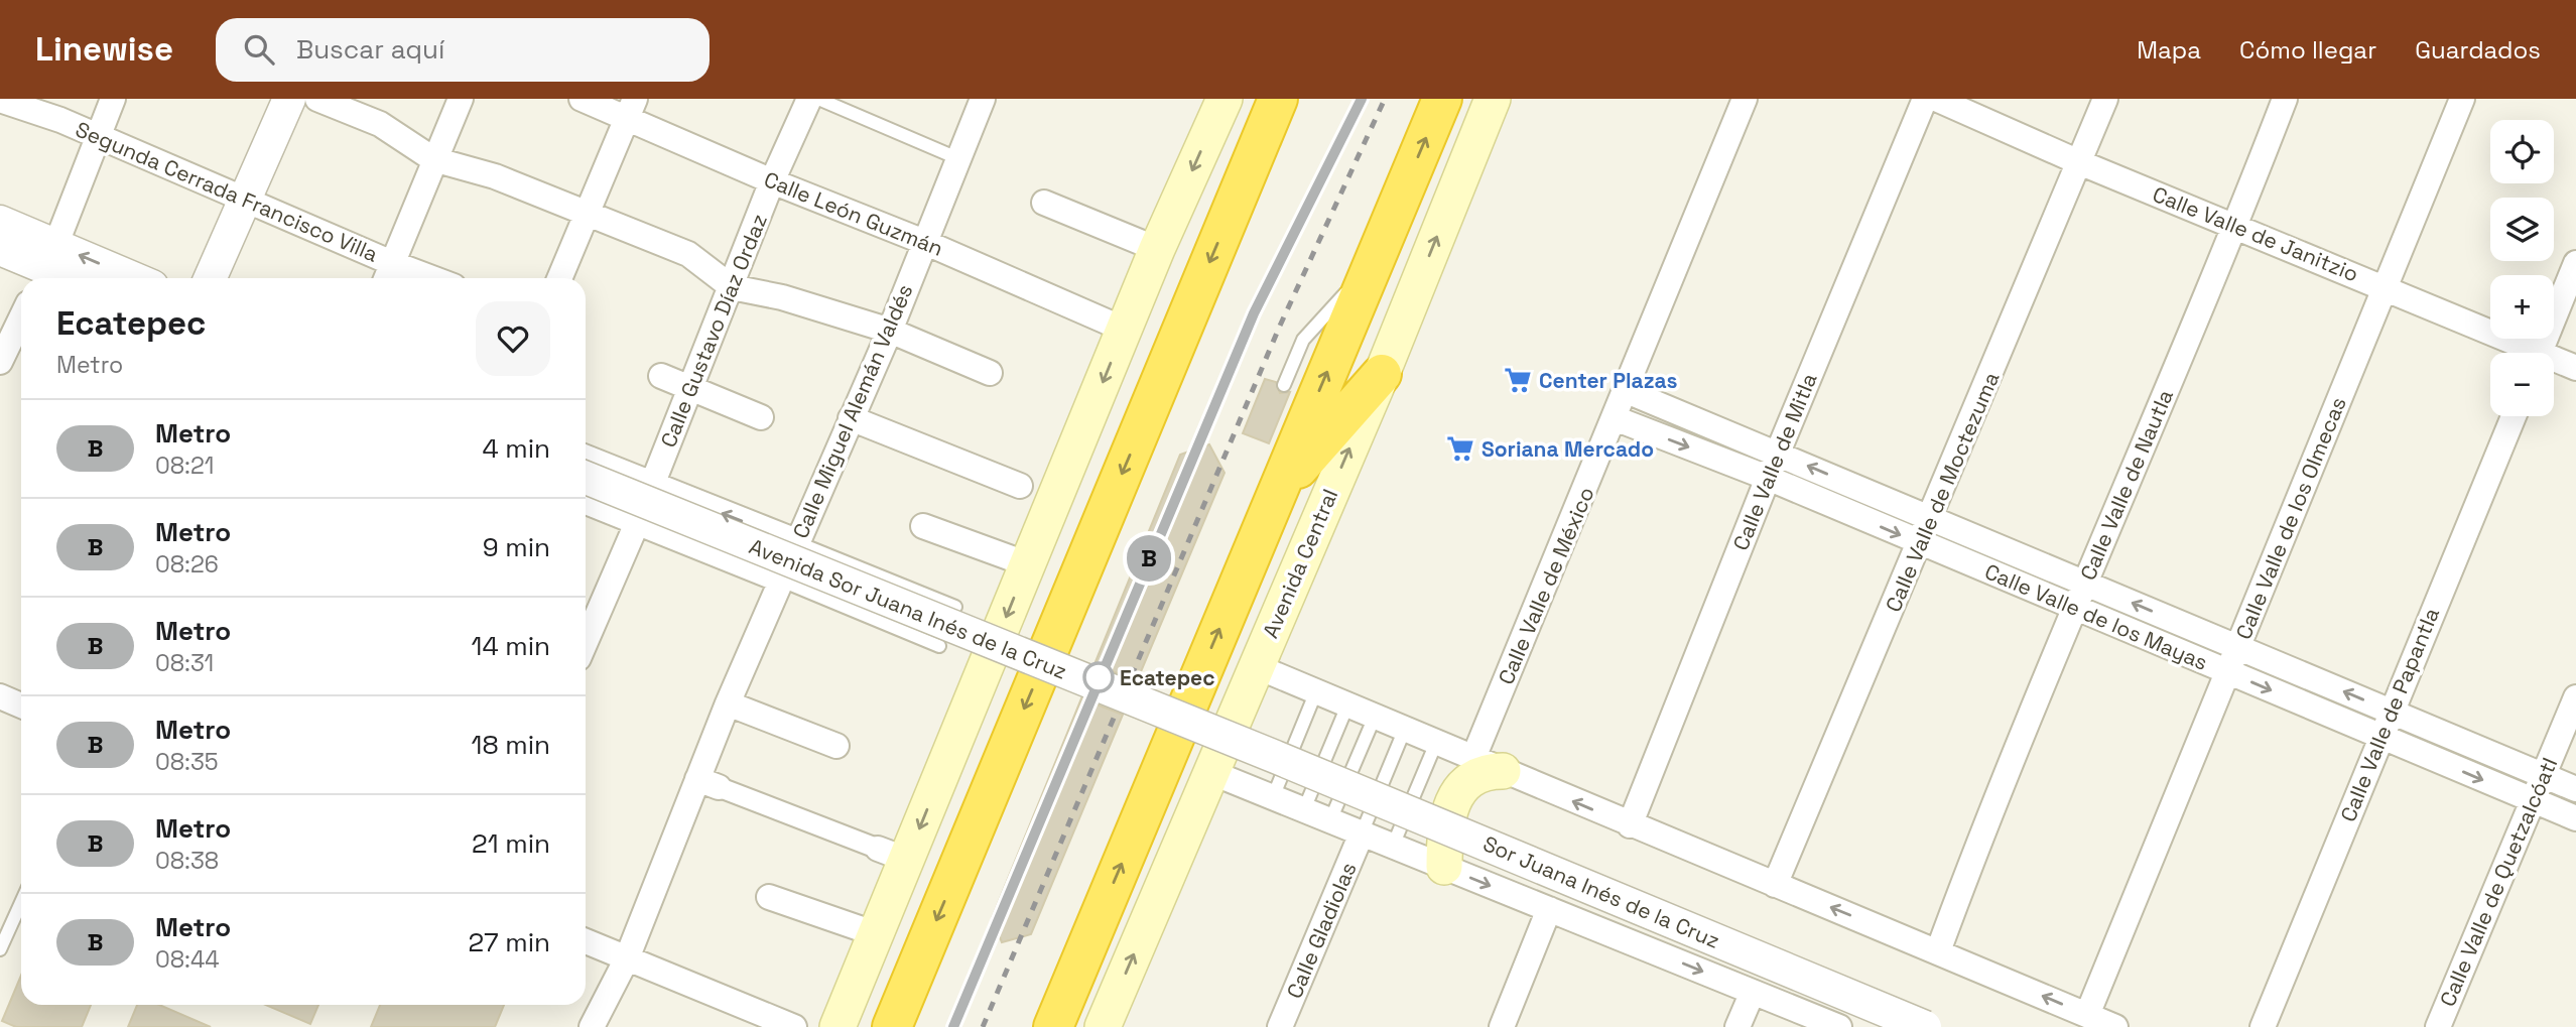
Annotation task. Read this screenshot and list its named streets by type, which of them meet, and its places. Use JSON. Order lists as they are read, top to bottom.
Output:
{
  "streets": {
    "main road": ["Avenida Central"],
    "street": [
      "Segunda Cerrada Francisco Villa",
      "Calle León Guzmán",
      "Calle Valle de Janitzio",
      "Calle Gustavo Díaz Ordaz",
      "Calle Miguel Alemán Valdés",
      "Calle Valle de Mitla",
      "Calle Valle de Nautla",
      "Calle Valle de Moctezuma",
      "Calle Valle de los Olmecas",
      "Calle Valle de México",
      "Avenida Sor Juana Inés de la Cruz",
      "Calle Valle de los Mayas",
      "Calle Valle de Papantla",
      "Calle Valle de Quetzalcóatl",
      "Sor Juana Inés de la Cruz",
      "Calle Gladiolas"
    ]
  },
  "crossings": [
    ["Calle León Guzmán", "Calle Gustavo Díaz Ordaz"],
    ["Calle León Guzmán", "Calle Miguel Alemán Valdés"],
    ["Calle Valle de Janitzio", "Calle Valle de Nautla"],
    ["Calle Valle de Janitzio", "Calle Valle de Moctezuma"],
    ["Calle Valle de Janitzio", "Calle Valle de los Olmecas"],
    ["Calle Gustavo Díaz Ordaz", "Avenida Sor Juana Inés de la Cruz"],
    ["Calle Miguel Alemán Valdés", "Avenida Sor Juana Inés de la Cruz"],
    ["Calle Valle de Mitla", "Calle Valle de los Mayas"],
    ["Calle Valle de Nautla", "Calle Valle de los Mayas"],
    ["Calle Valle de Moctezuma", "Calle Valle de los Mayas"],
    ["Calle Valle de los Olmecas", "Calle Valle de los Mayas"],
    ["Calle Valle de México", "Calle Valle de los Mayas"],
    ["Avenida Sor Juana Inés de la Cruz", "Sor Juana Inés de la Cruz"],
    ["Calle Valle de los Mayas", "Calle Valle de Papantla"],
    ["Calle Valle de los Mayas", "Calle Valle de Quetzalcóatl"]
  ],
  "places": {
    "supermarket": ["Center Plazas", "Soriana Mercado"],
    "other": ["Ecatepec"]
  },
  "lines": ["metro line B"],
  "page": {
    "header": "Linewise",
    "search": "Buscar aquí",
    "nav": ["Mapa", "Cómo llegar", "Guardados"],
    "on_map": "B",
    "map_buttons": ["+", "−"],
    "heading": ["Ecatepec", "Metro"],
    "list": [
      {
        "mark": "B",
        "name": "Metro",
        "note": "08:21",
        "value": "4 min"
      },
      {
        "mark": "B",
        "name": "Metro",
        "note": "08:26",
        "value": "9 min"
      },
      {
        "mark": "B",
        "name": "Metro",
        "note": "08:31",
        "value": "14 min"
      },
      {
        "mark": "B",
        "name": "Metro",
        "note": "08:35",
        "value": "18 min"
      },
      {
        "mark": "B",
        "name": "Metro",
        "note": "08:38",
        "value": "21 min"
      },
      {
        "mark": "B",
        "name": "Metro",
        "note": "08:44",
        "value": "27 min"
      }
    ]
  }
}
